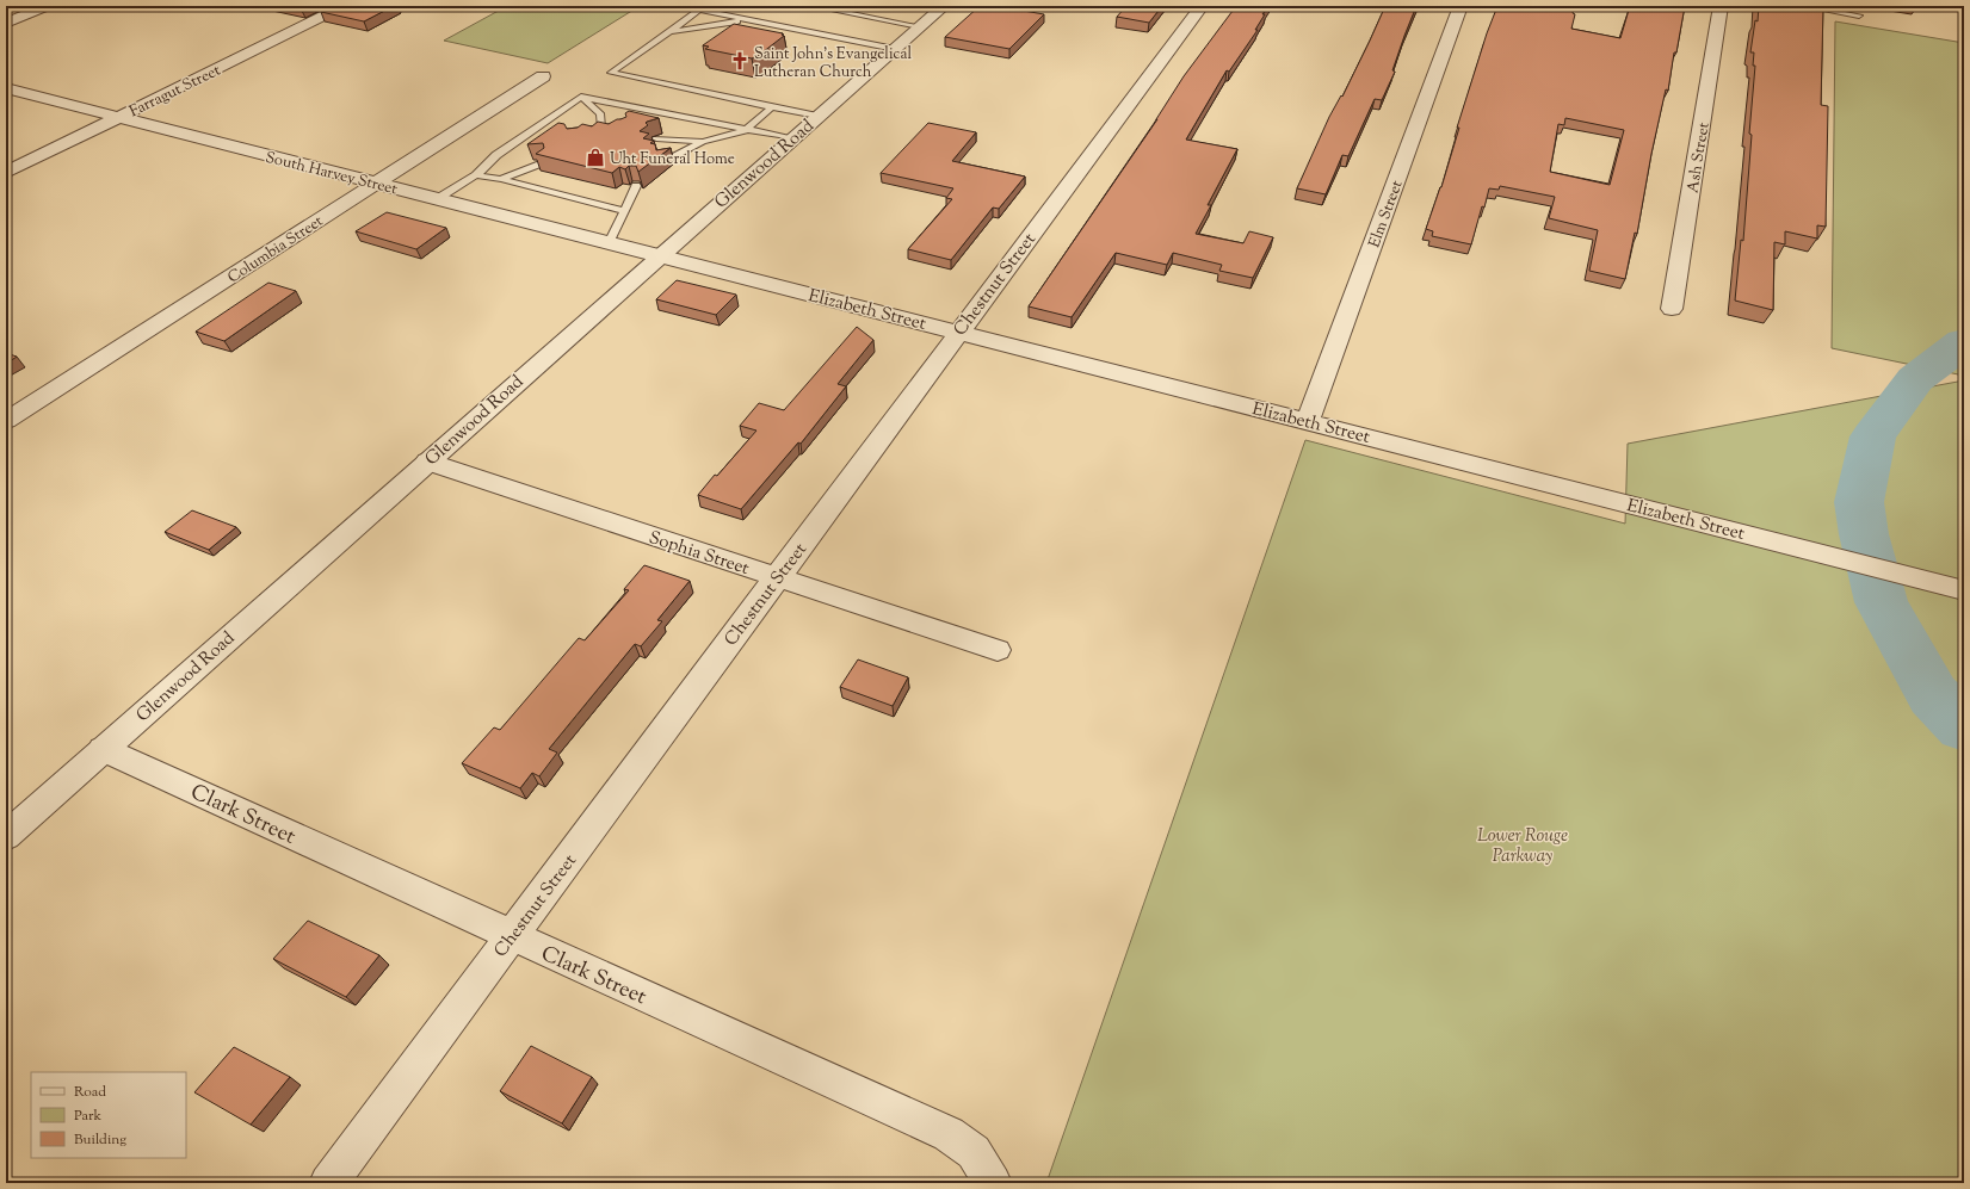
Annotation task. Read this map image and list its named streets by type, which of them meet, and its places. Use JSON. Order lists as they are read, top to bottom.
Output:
{
  "streets": {
    "street": [
      "Farragut Street",
      "Ash Street",
      "Glenwood Road",
      "South Harvey Street",
      "Elm Street",
      "Columbia Street",
      "Chestnut Street",
      "Elizabeth Street",
      "Sophia Street",
      "Clark Street"
    ]
  },
  "crossings": [
    ["Farragut Street", "South Harvey Street"],
    ["Glenwood Road", "South Harvey Street"],
    ["Glenwood Road", "Elizabeth Street"],
    ["Glenwood Road", "Sophia Street"],
    ["Glenwood Road", "Clark Street"],
    ["South Harvey Street", "Columbia Street"],
    ["South Harvey Street", "Elizabeth Street"],
    ["Elm Street", "Elizabeth Street"],
    ["Chestnut Street", "Elizabeth Street"],
    ["Chestnut Street", "Sophia Street"],
    ["Chestnut Street", "Clark Street"]
  ],
  "parks": ["Lower Rouge Parkway"],
  "places": {
    "church": ["Saint John's Evangelical Lutheran Church"],
    "shop": ["Uht Funeral Home"]
  },
  "legend": ["Road", "Park", "Building"]
}
